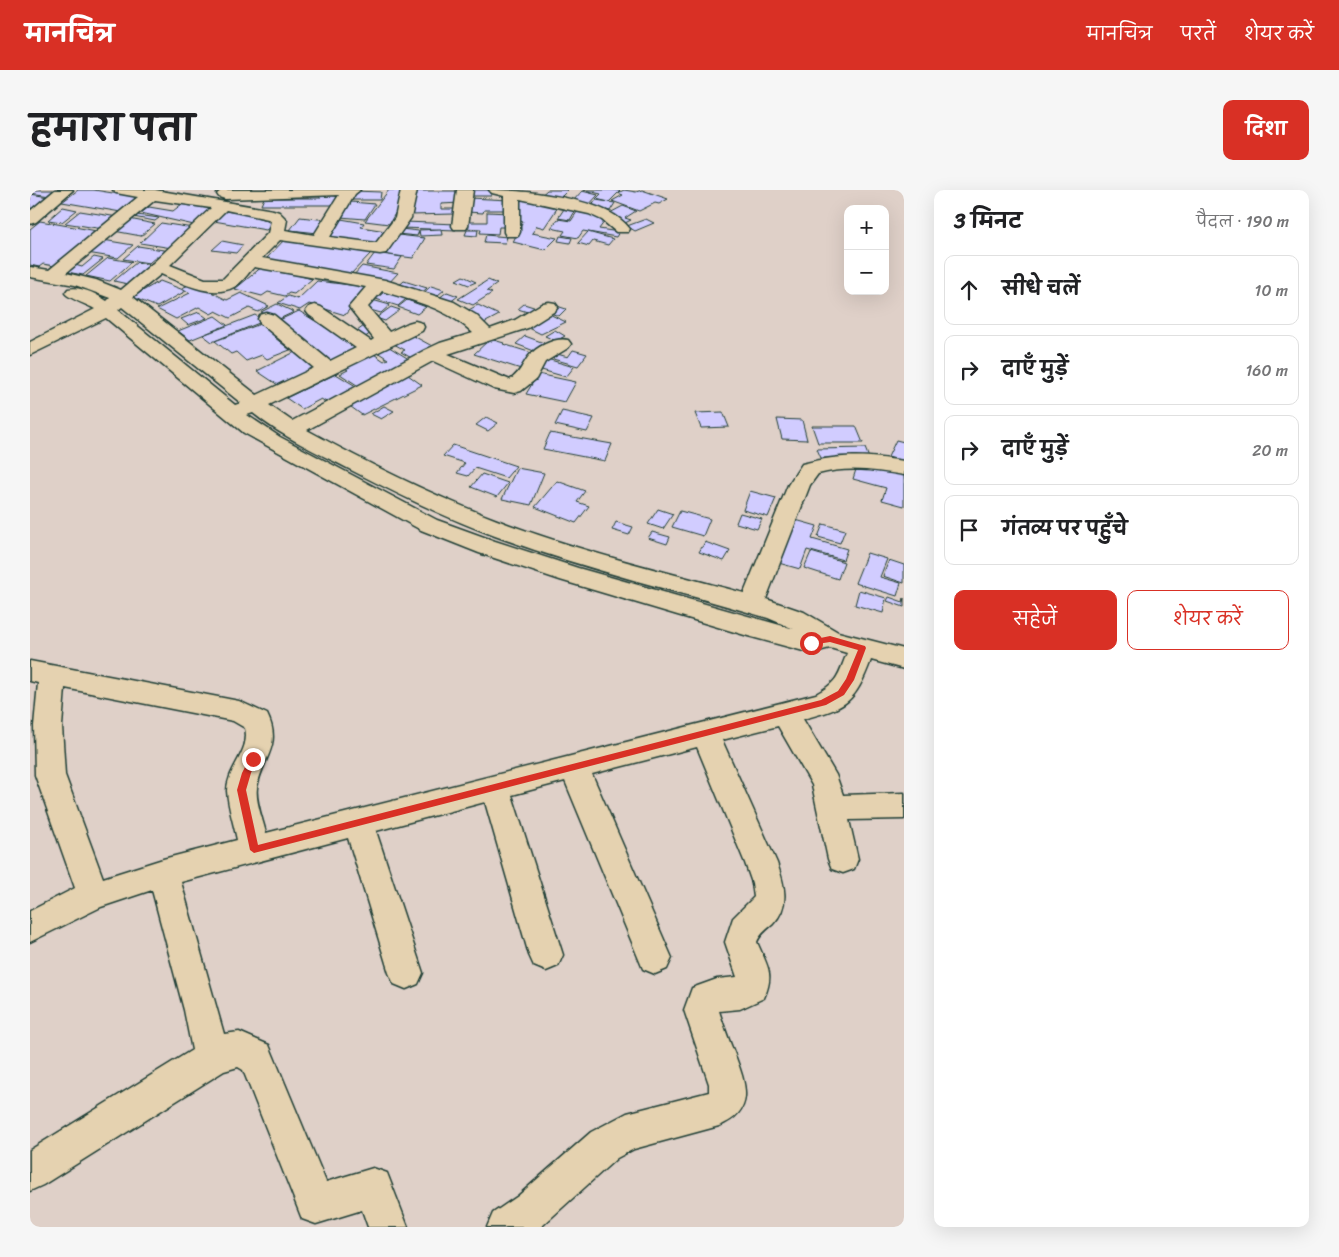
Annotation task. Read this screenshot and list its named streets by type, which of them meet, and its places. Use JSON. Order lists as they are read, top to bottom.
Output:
{
  "page": {
    "header": "मानचित्र",
    "nav": ["मानचित्र", "परतें", "शेयर करें"],
    "title": "हमारा पता",
    "buttons": [
      "दिशा",
      ["सहेजें", "शेयर करें"]
    ],
    "heading": ["3 मिनट", "पैदल · 190 m"],
    "map_buttons": ["+", "−"],
    "list": [
      ["सीधे चलें", "10 m"],
      ["दाएँ मुड़ें", "160 m"],
      ["दाएँ मुड़ें", "20 m"],
      "गंतव्य पर पहुँचे"
    ]
  }
}
